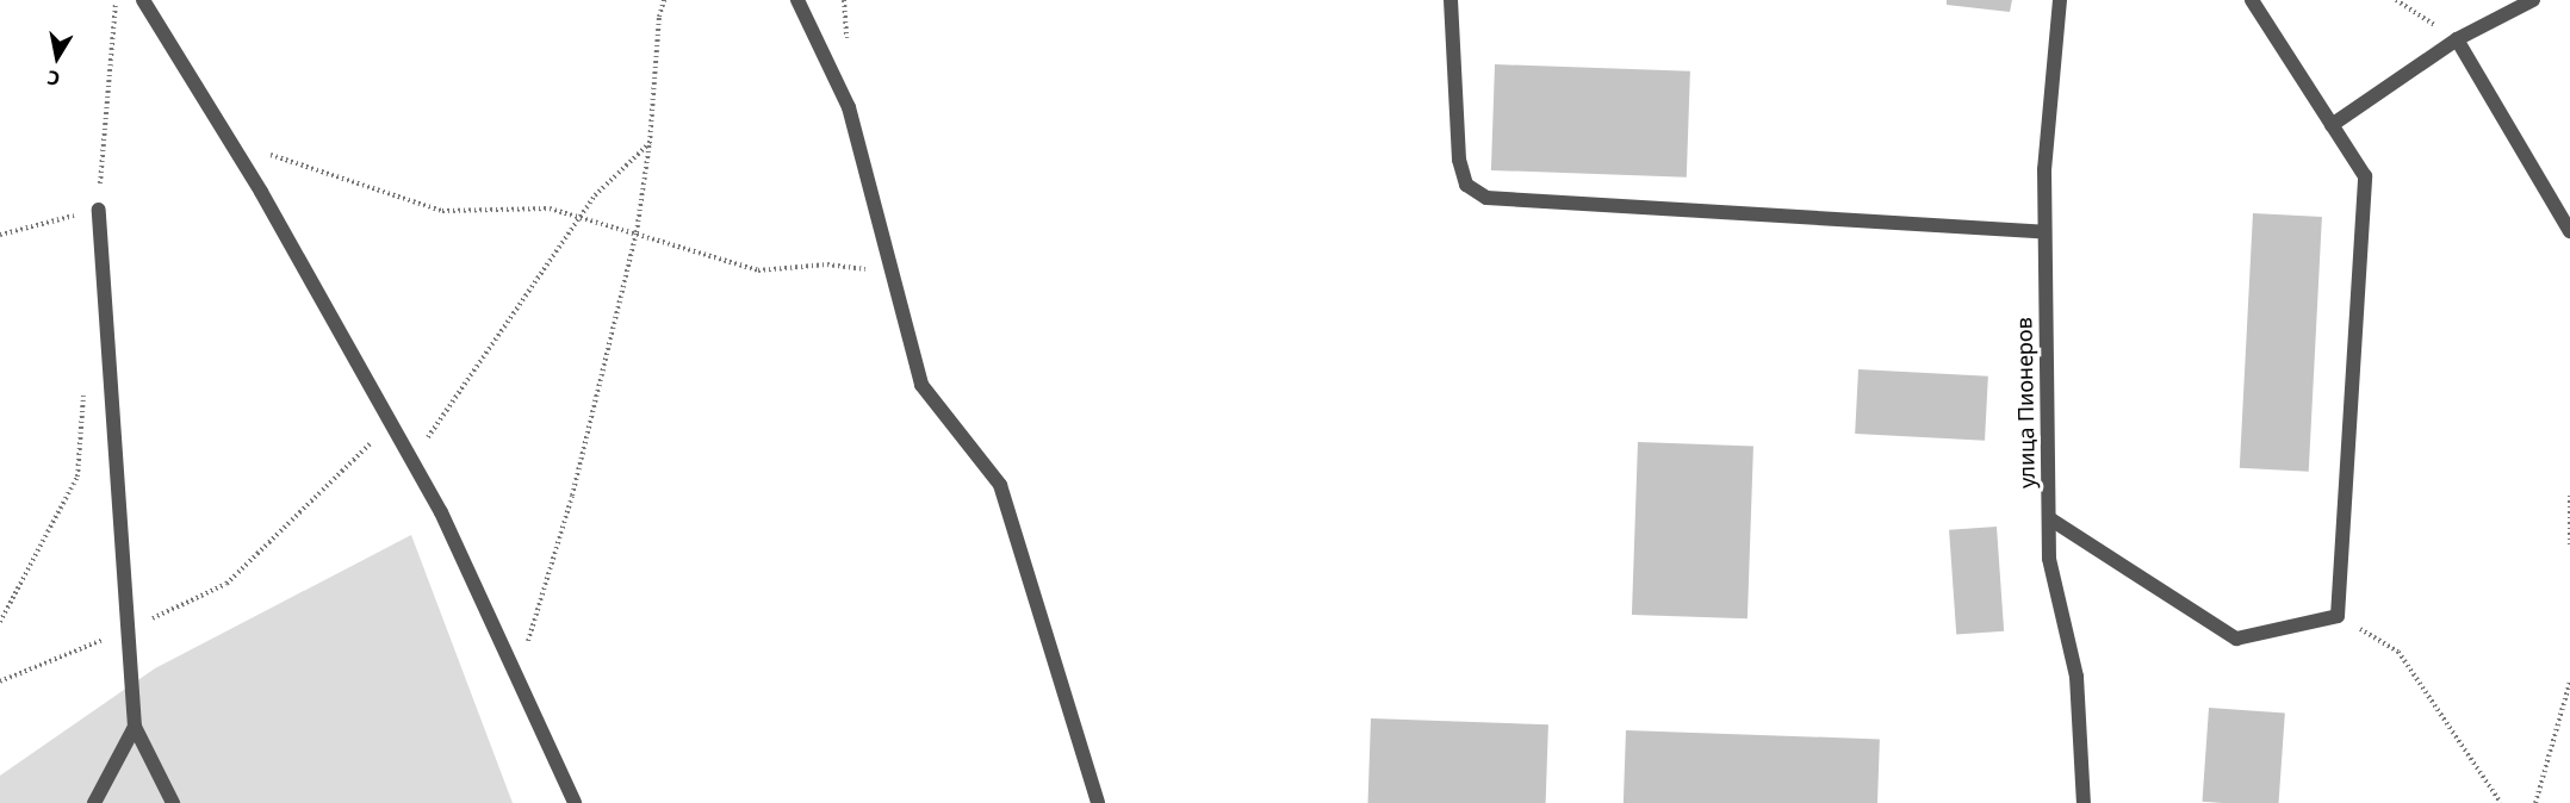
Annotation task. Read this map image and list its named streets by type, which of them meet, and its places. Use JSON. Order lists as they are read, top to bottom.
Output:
{
  "streets": {
    "street": ["улица Пионеров"]
  },
  "north": "bottom"
}
